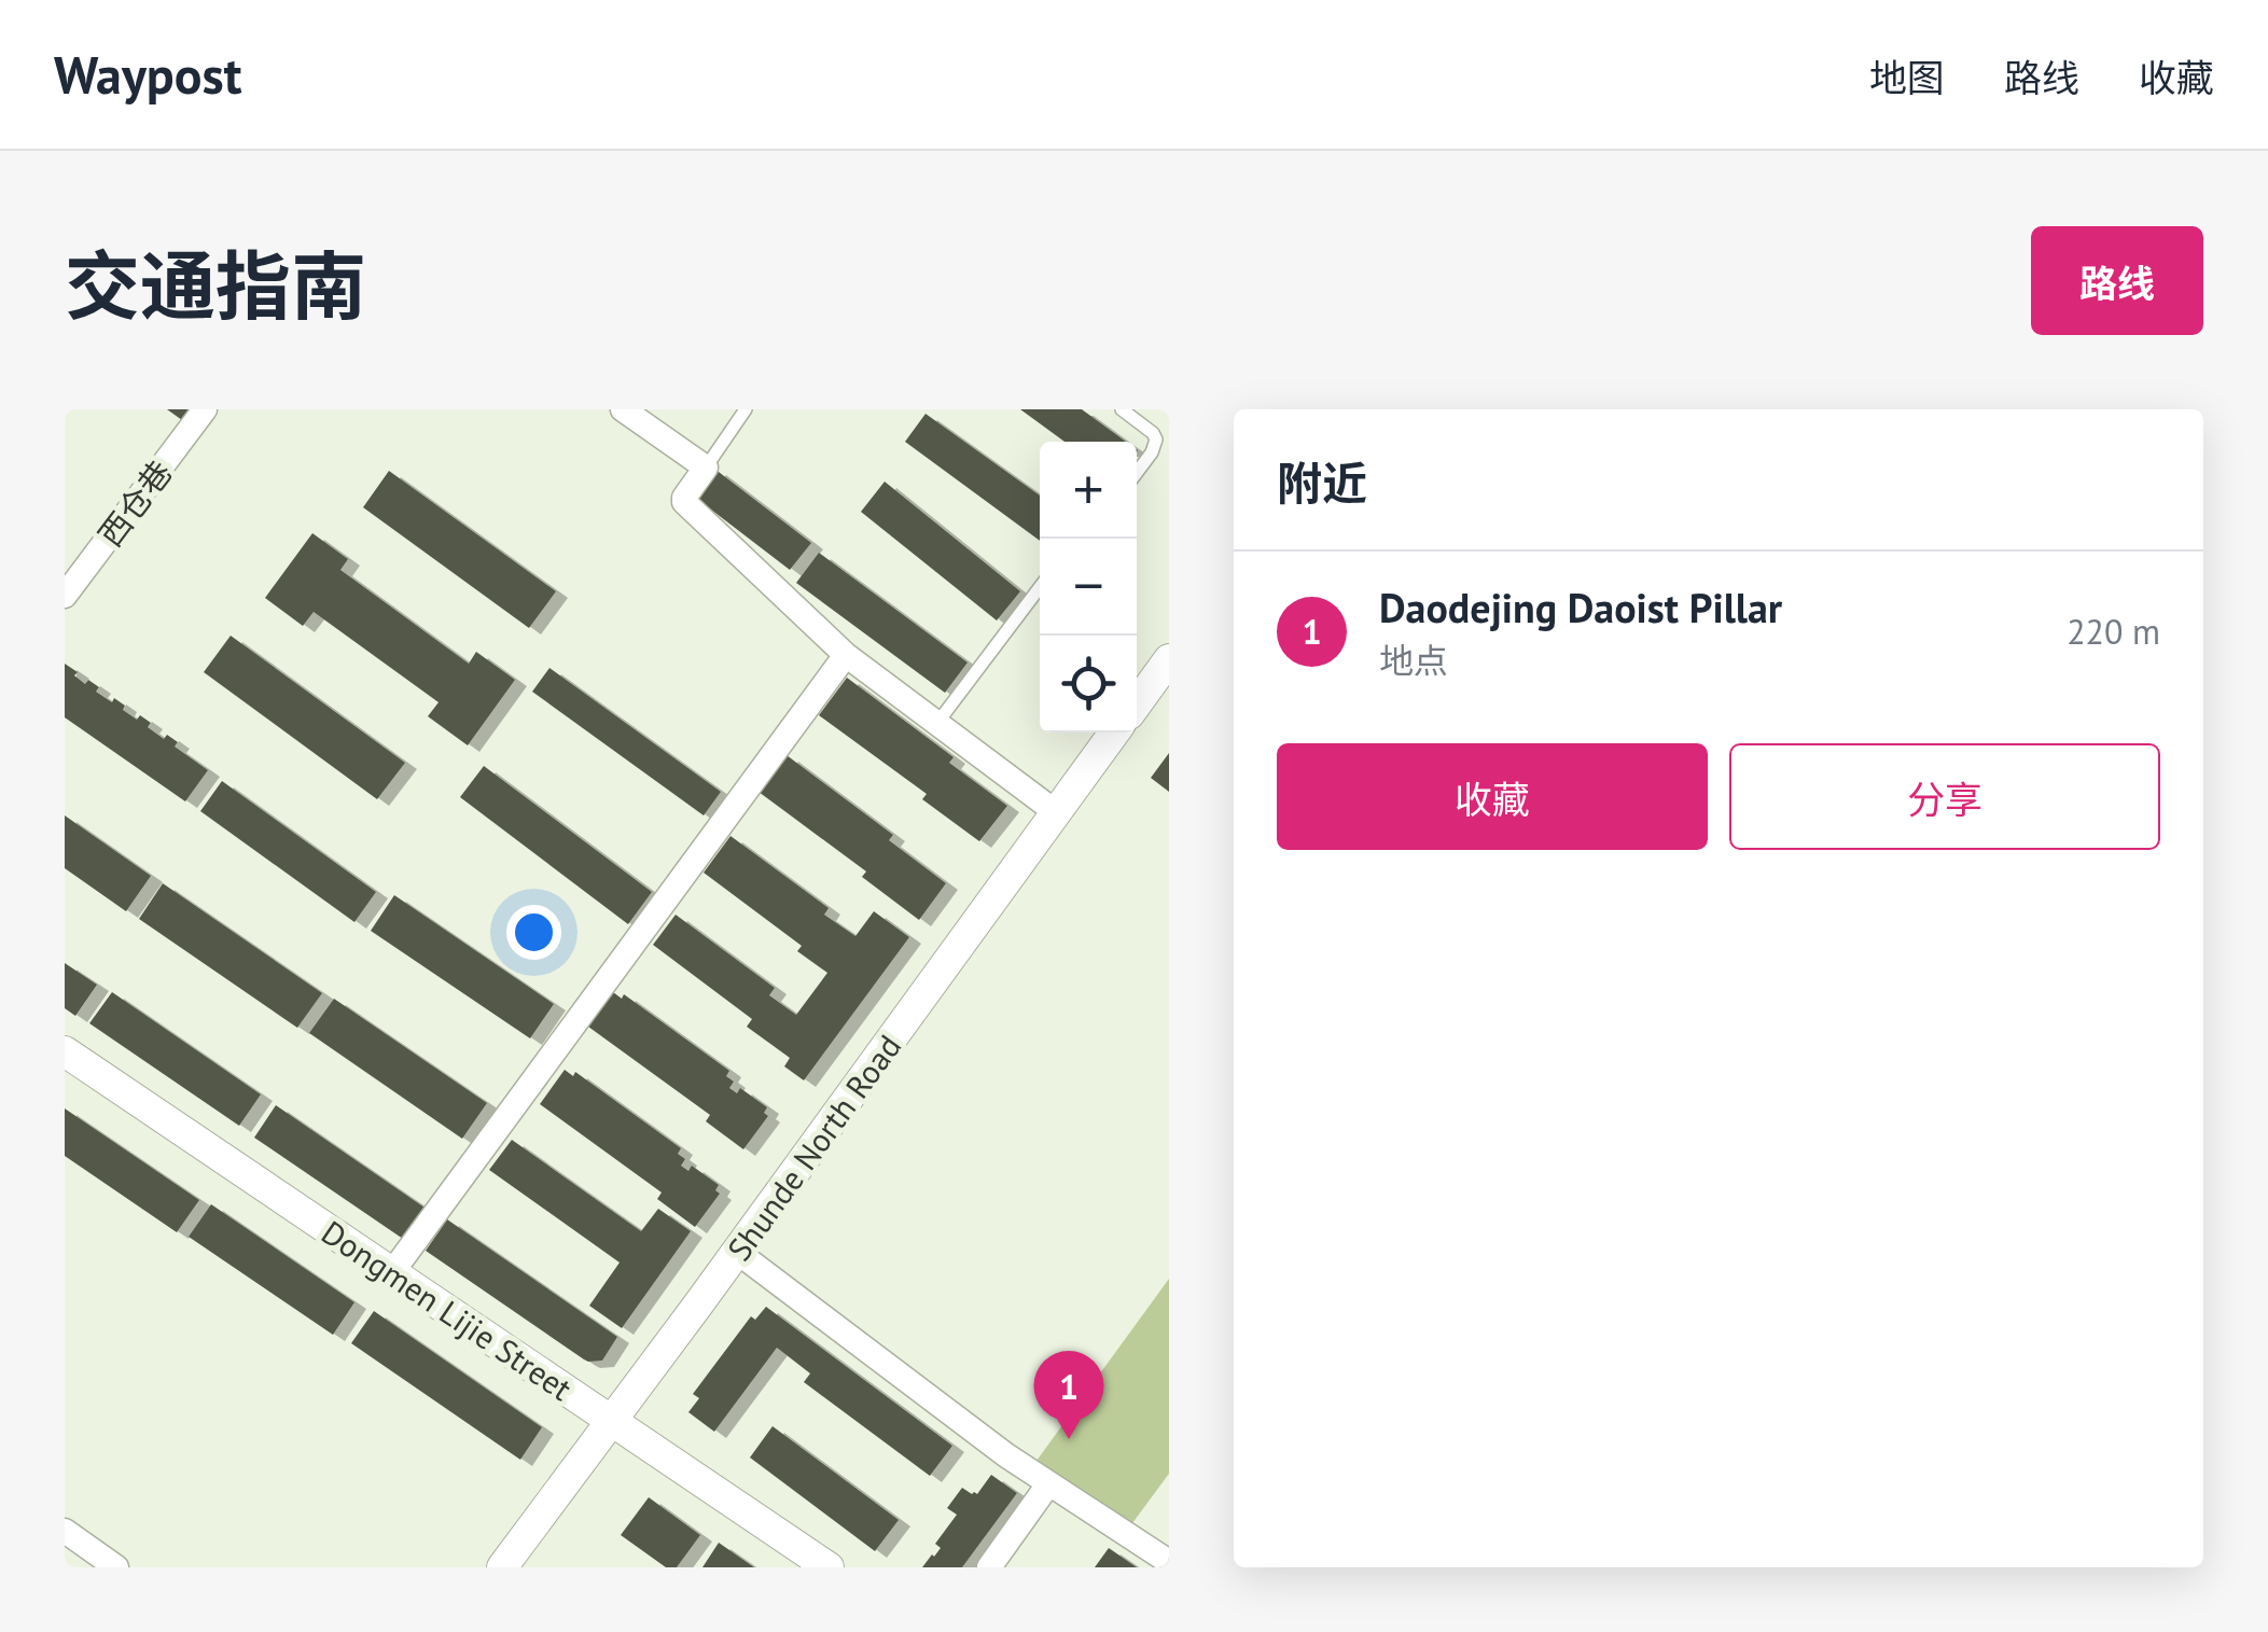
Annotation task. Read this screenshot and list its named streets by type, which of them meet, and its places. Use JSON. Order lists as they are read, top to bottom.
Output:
{
  "streets": {
    "street": ["西仓巷", "Shunde North Road", "Dongmen Lijie Street"]
  },
  "crossings": [
    ["Shunde North Road", "Dongmen Lijie Street"]
  ],
  "page": {
    "header": "Waypost",
    "nav": ["地图", "路线", "收藏"],
    "title": "交通指南",
    "buttons": [
      "路线",
      ["收藏", "分享"]
    ],
    "heading": "附近",
    "map_buttons": ["+", "−"],
    "list": [
      {
        "mark": "1",
        "name": "Daodejing Daoist Pillar",
        "note": "地点",
        "value": "220 m"
      }
    ],
    "pins": "1"
  }
}
